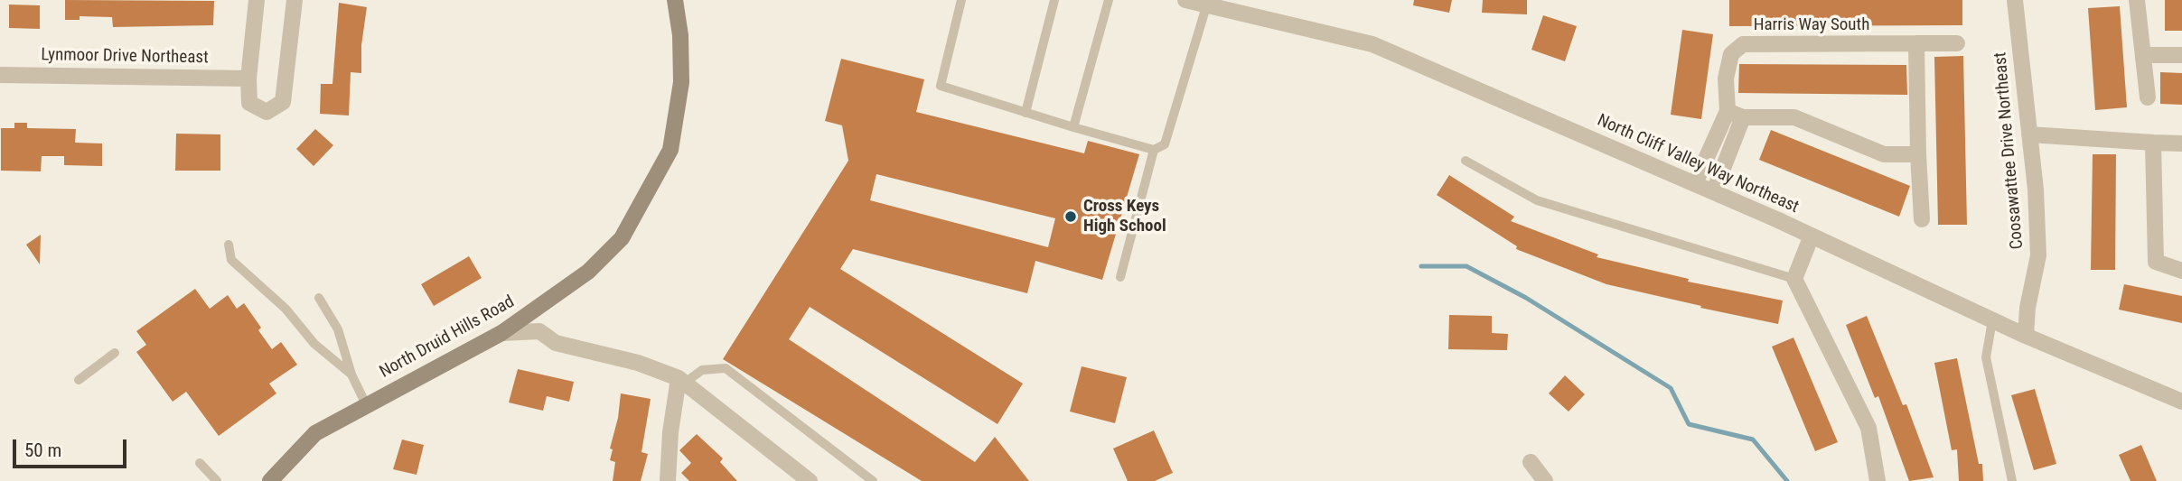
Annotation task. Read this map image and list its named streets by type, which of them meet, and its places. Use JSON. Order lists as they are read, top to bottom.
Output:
{
  "streets": {
    "main road": ["North Druid Hills Road"],
    "street": [
      "Harris Way South",
      "Lynmoor Drive Northeast",
      "Coosawattee Drive Northeast",
      "North Cliff Valley Way Northeast"
    ]
  },
  "crossings": [
    ["Harris Way South", "North Cliff Valley Way Northeast"],
    ["Coosawattee Drive Northeast", "North Cliff Valley Way Northeast"]
  ],
  "places": ["Cross Keys High School"],
  "scale_bar": "50 m"
}
